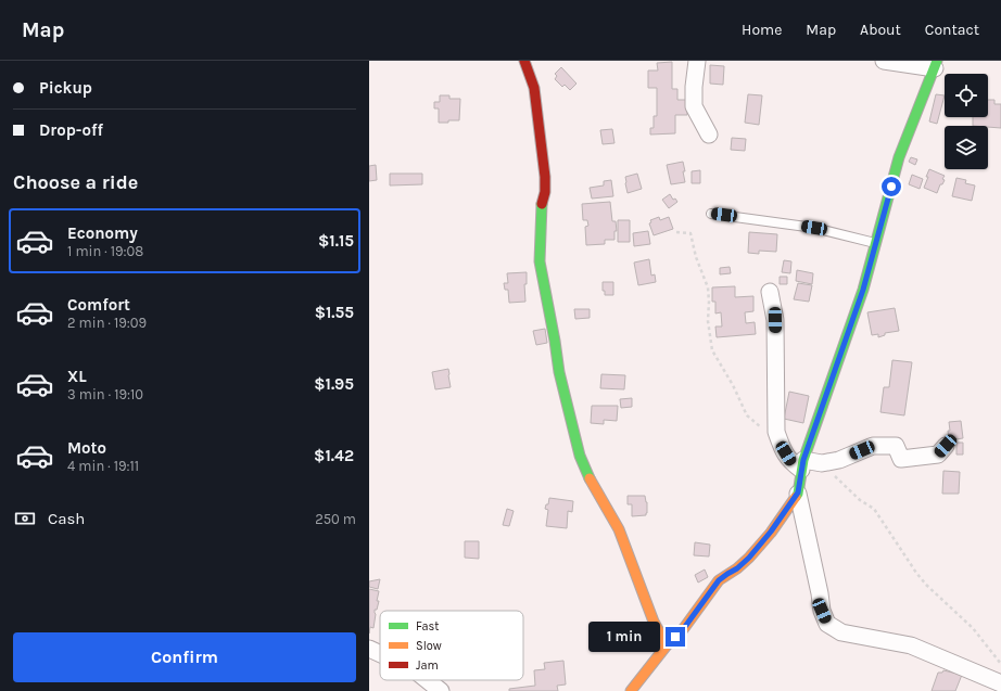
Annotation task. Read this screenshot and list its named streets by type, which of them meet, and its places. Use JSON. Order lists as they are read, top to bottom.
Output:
{
  "legend": ["Fast", "Slow", "Jam"],
  "page": {
    "header": "Map",
    "nav": [
      "Home",
      "Map",
      "About",
      "Contact"
    ],
    "banner": ["Pickup", "Drop-off"],
    "heading": "Choose a ride",
    "list": [
      {
        "name": "Economy",
        "note": "1 min · 19:08",
        "value": "$1.15"
      },
      {
        "name": "Comfort",
        "note": "2 min · 19:09",
        "value": "$1.55"
      },
      {
        "name": "XL",
        "note": "3 min · 19:10",
        "value": "$1.95"
      },
      {
        "name": "Moto",
        "note": "4 min · 19:11",
        "value": "$1.42"
      }
    ],
    "pay": ["Cash", "250 m"],
    "bubble": "1 min",
    "buttons": "Confirm"
  }
}
